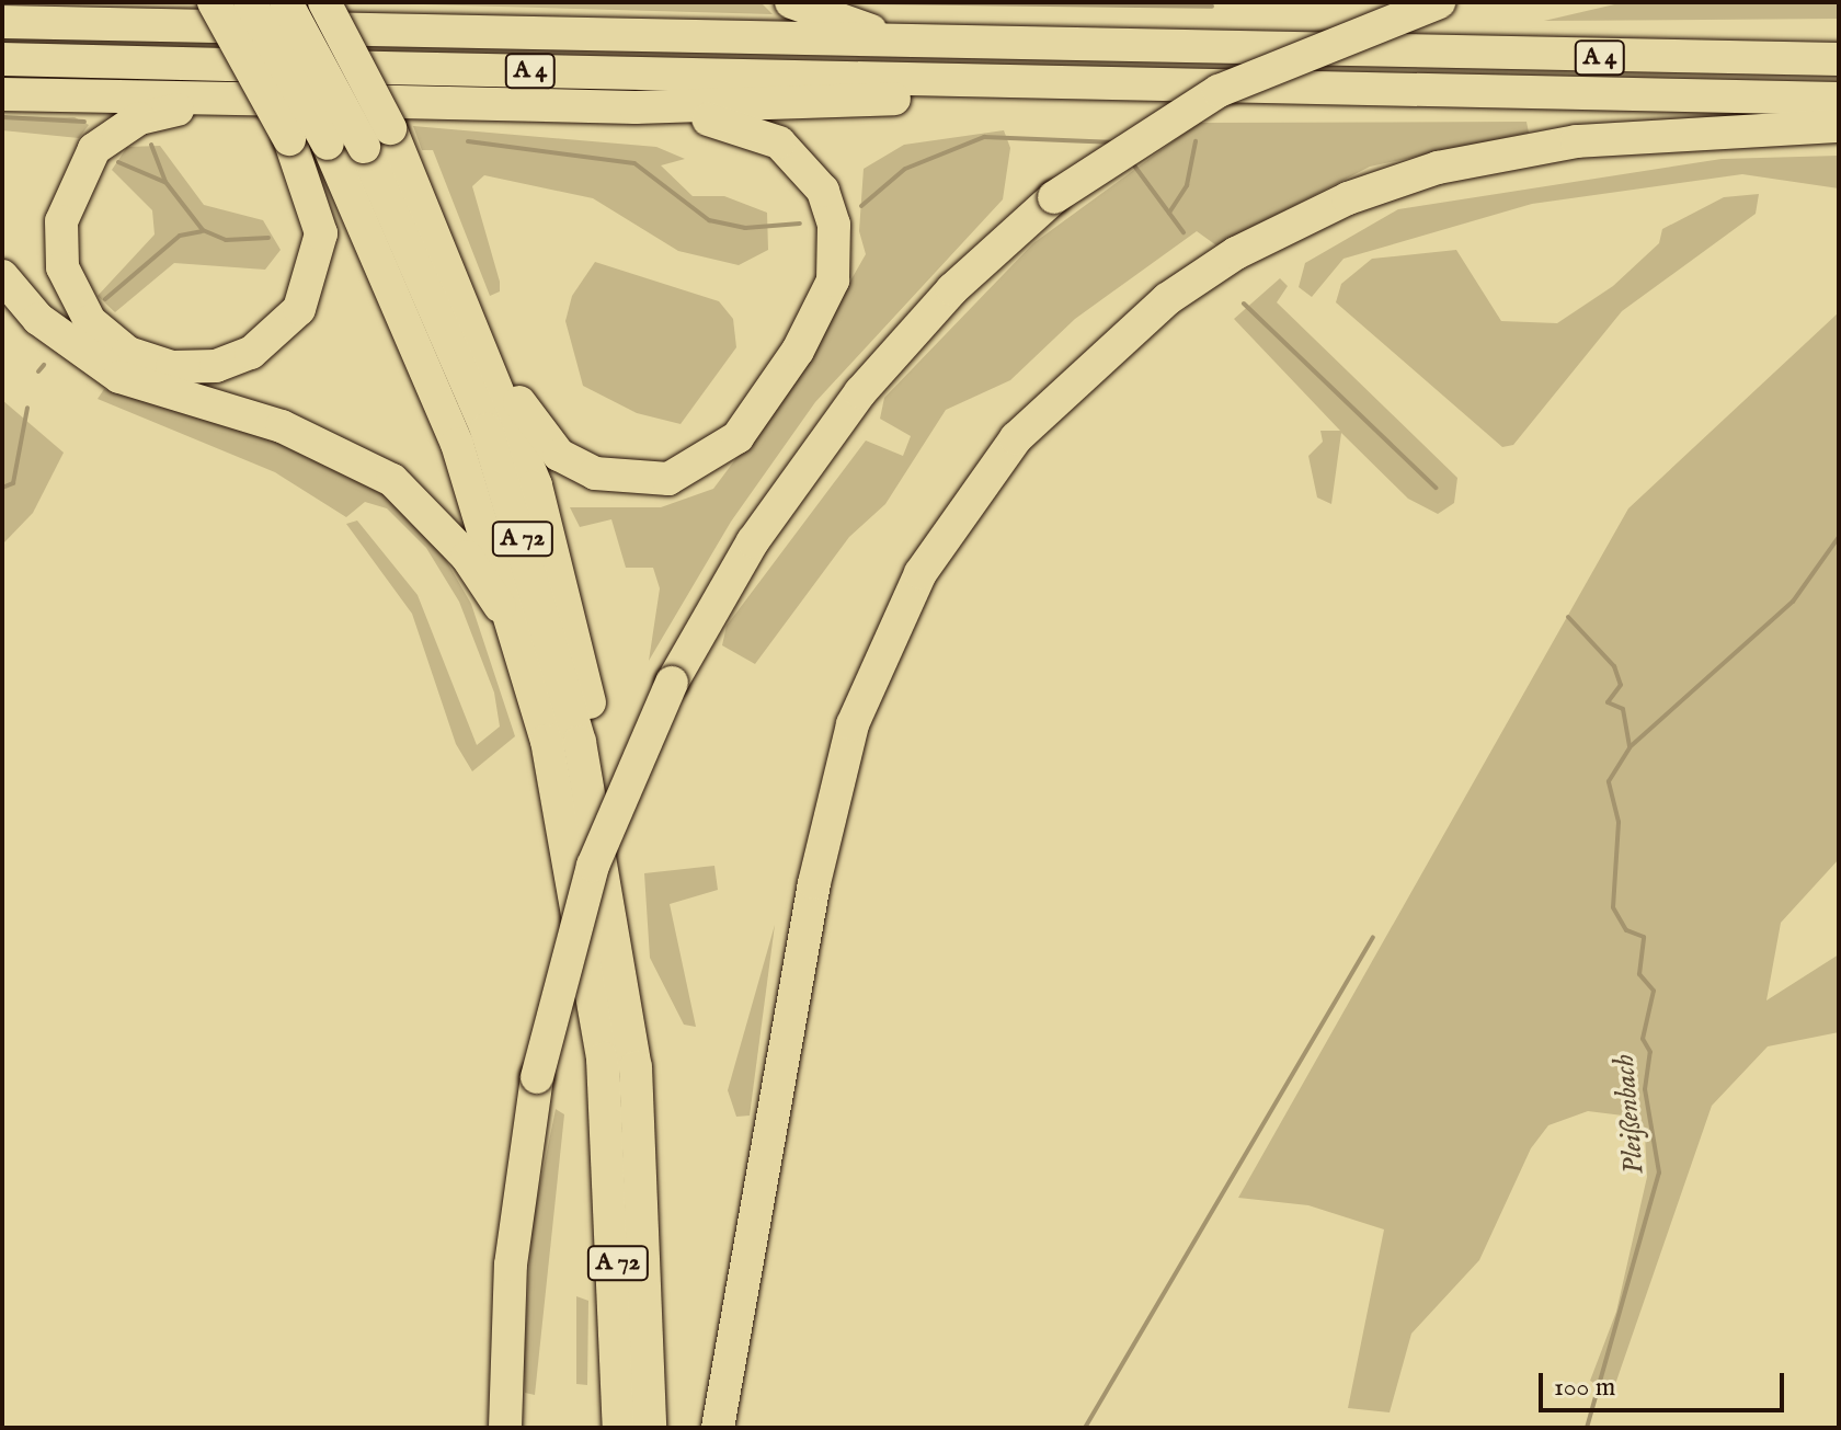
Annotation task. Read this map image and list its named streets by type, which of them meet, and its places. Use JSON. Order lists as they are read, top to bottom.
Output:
{
  "streets": {
    "highway": ["A 4", "A 72"]
  },
  "water": ["Pleißenbach"],
  "scale_bar": "100 m"
}
